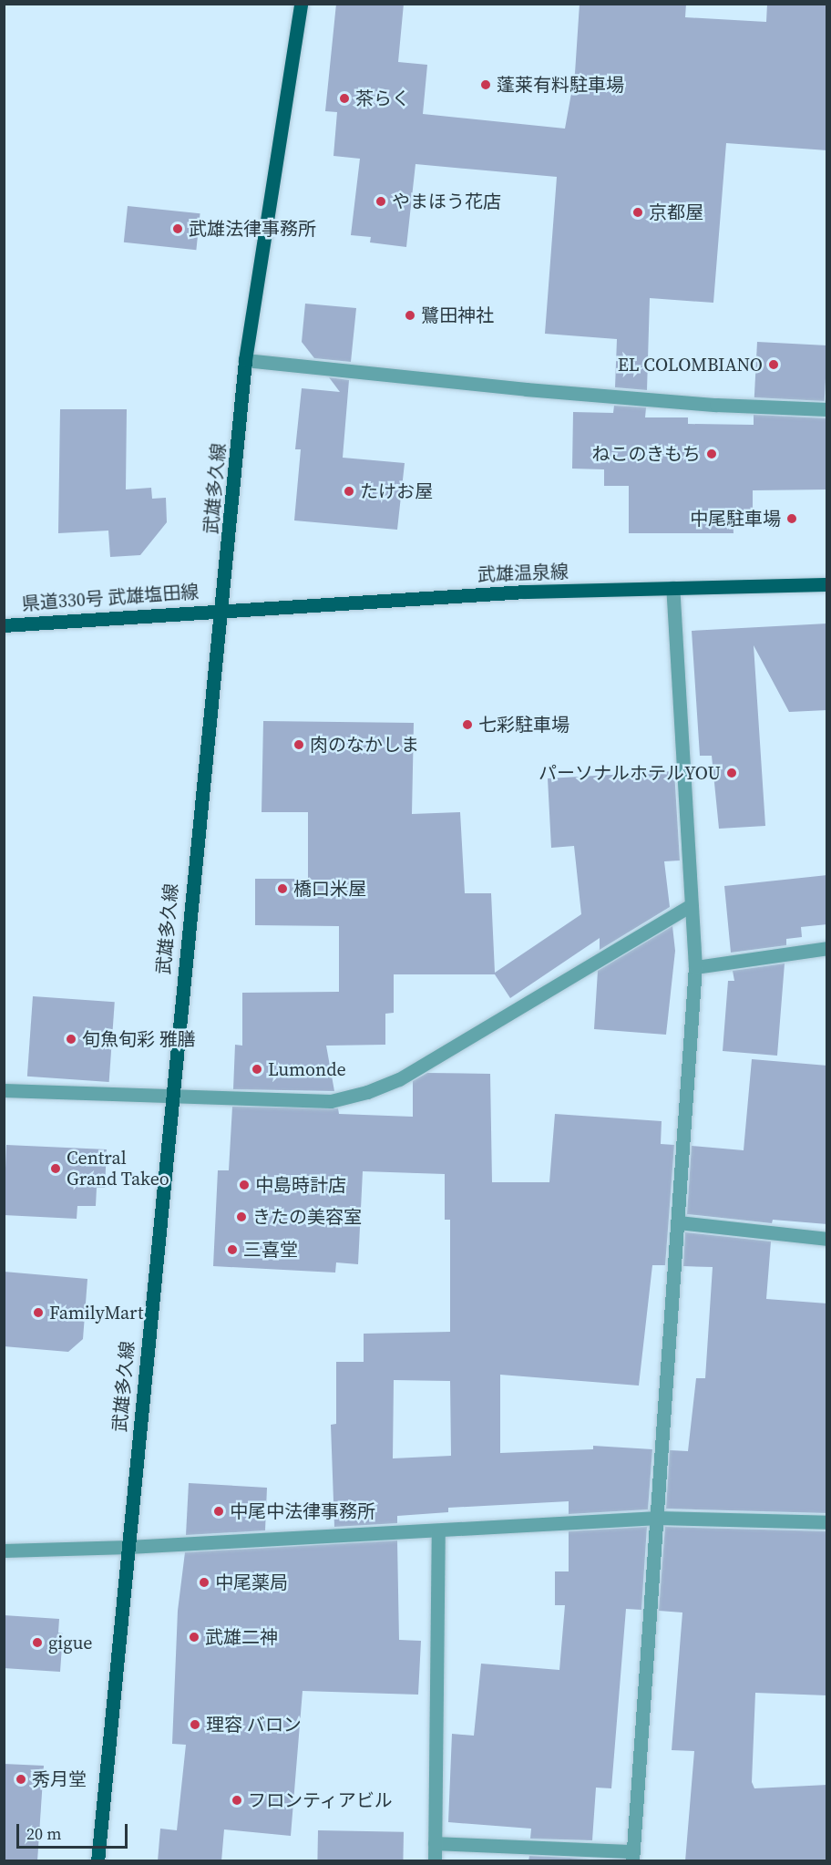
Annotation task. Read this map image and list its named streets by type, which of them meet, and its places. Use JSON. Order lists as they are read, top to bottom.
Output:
{
  "streets": {
    "main road": ["武雄多久線", "武雄温泉線", "県道330号 武雄塩田線"]
  },
  "crossings": [
    ["武雄多久線", "武雄温泉線"],
    ["武雄多久線", "県道330号 武雄塩田線"],
    ["武雄温泉線", "県道330号 武雄塩田線"]
  ],
  "places": [
    "蓬莱有料駐車場",
    "茶らく",
    "やまほう花店",
    "京都屋",
    "武雄法律事務所",
    "鷺田神社",
    "EL COLOMBIANO",
    "ねこのきもち",
    "たけお屋",
    "中尾駐車場",
    "七彩駐車場",
    "肉のなかしま",
    "パーソナルホテルYOU",
    "橋口米屋",
    "旬魚旬彩 雅膳",
    "Lumonde",
    "Central Grand Takeo",
    "中島時計店",
    "きたの美容室",
    "三喜堂",
    "FamilyMart",
    "中尾中法律事務所",
    "中尾薬局",
    "武雄二神",
    "gigue",
    "理容 バロン",
    "秀月堂",
    "フロンティアビル"
  ],
  "scale_bar": "20 m"
}
